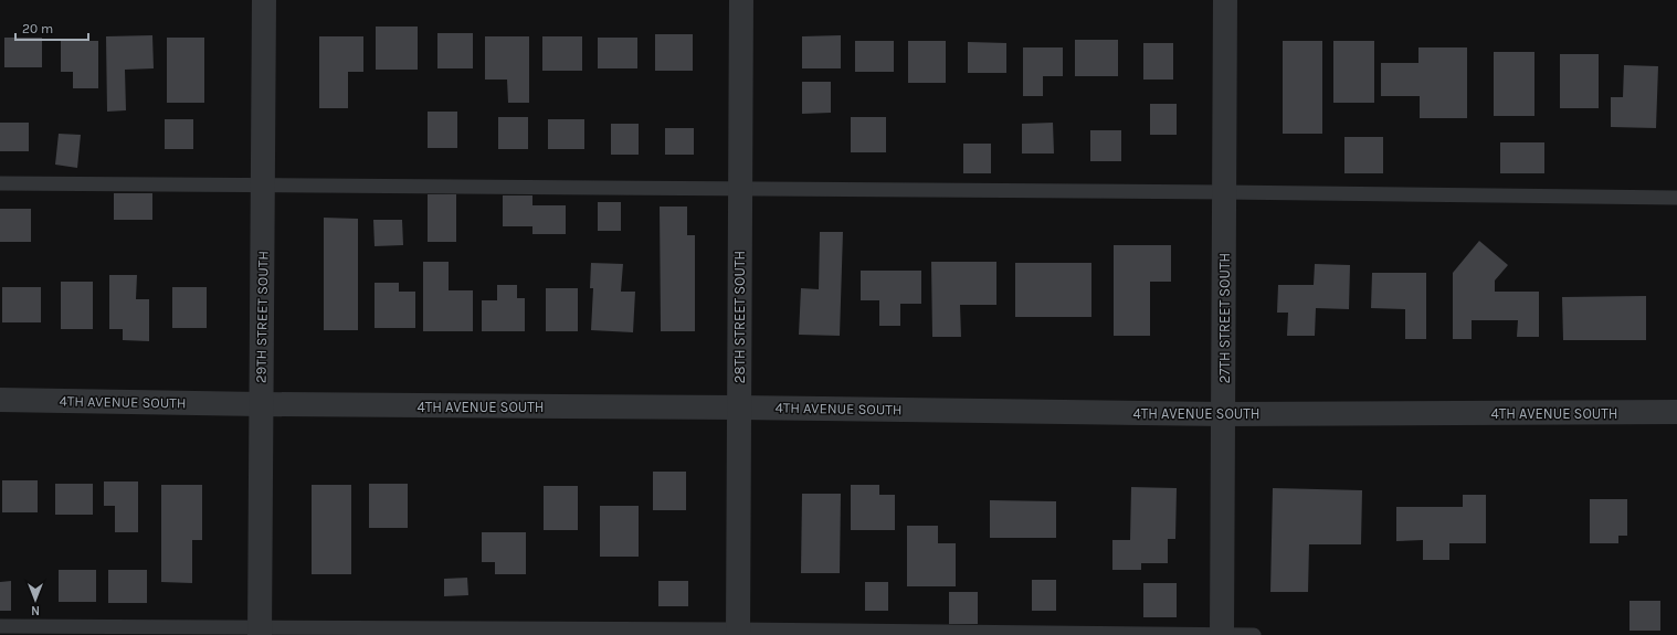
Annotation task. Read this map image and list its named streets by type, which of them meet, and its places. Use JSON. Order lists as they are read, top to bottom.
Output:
{
  "streets": {
    "street": [
      "29TH STREET SOUTH",
      "28TH STREET SOUTH",
      "27TH STREET SOUTH",
      "4TH AVENUE SOUTH"
    ]
  },
  "crossings": [
    ["29TH STREET SOUTH", "4TH AVENUE SOUTH"],
    ["28TH STREET SOUTH", "4TH AVENUE SOUTH"],
    ["27TH STREET SOUTH", "4TH AVENUE SOUTH"]
  ],
  "scale_bar": "20 m",
  "north": "bottom"
}
